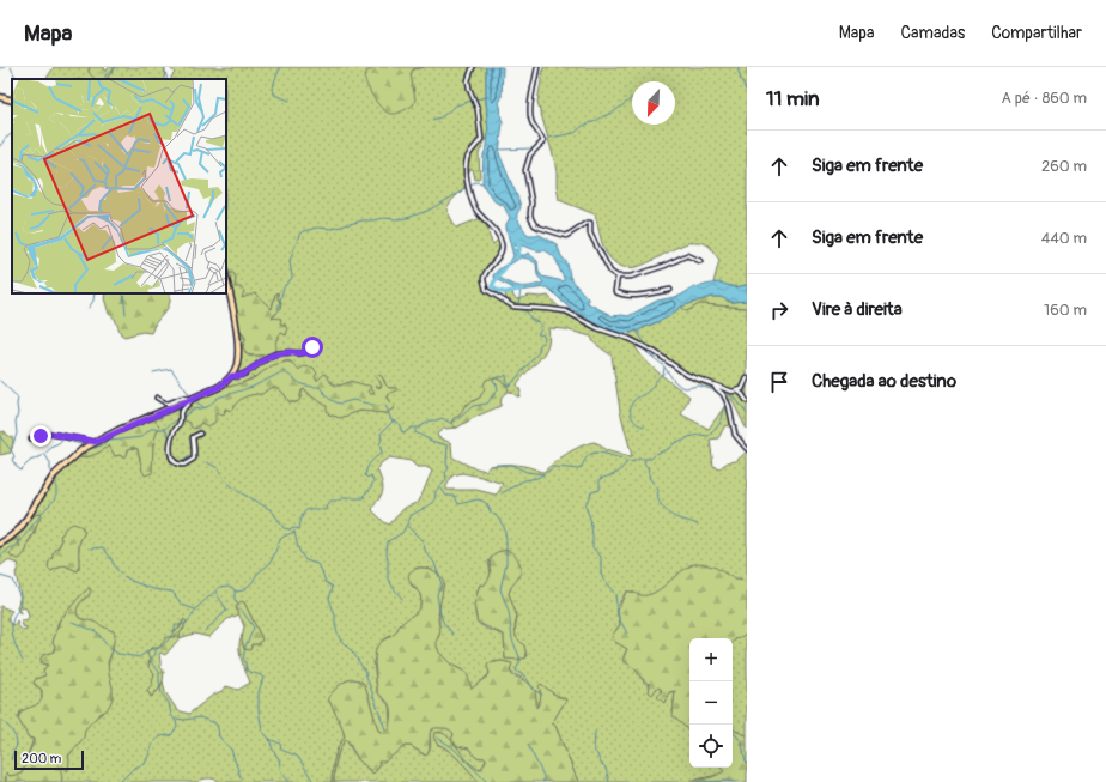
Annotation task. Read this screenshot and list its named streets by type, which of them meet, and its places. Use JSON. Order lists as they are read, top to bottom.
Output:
{
  "scale_bar": "200 m",
  "north": "bottom left",
  "page": {
    "header": "Mapa",
    "nav": ["Mapa", "Camadas", "Compartilhar"],
    "heading": ["11 min", "A pé · 860 m"],
    "list": [
      ["Siga em frente", "260 m"],
      ["Siga em frente", "440 m"],
      ["Vire à direita", "160 m"],
      "Chegada ao destino"
    ],
    "map_buttons": ["+", "−"],
    "scale": "200 m"
  }
}
